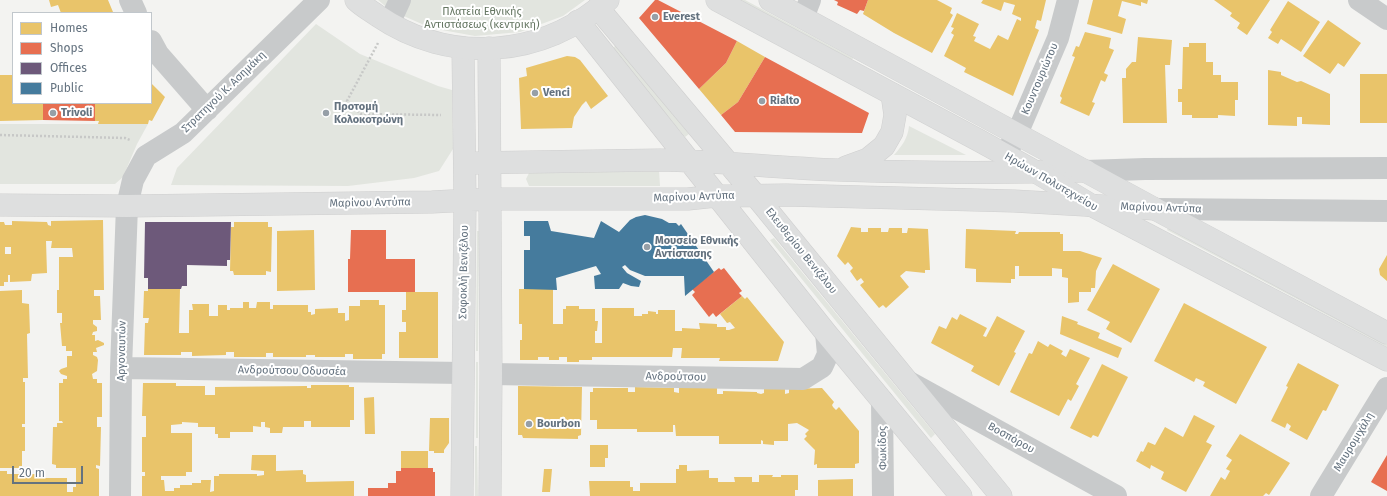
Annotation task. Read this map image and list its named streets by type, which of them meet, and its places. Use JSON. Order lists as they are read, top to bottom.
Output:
{
  "streets": {
    "main road": [
      "Ηρώων Πολυτεχνείου",
      "Μαρίνου Αντύπα",
      "Ελευθερίου Βενιζέλου",
      "Σοφοκλή Βενιζέλου"
    ],
    "street": [
      "Κουντουριώτου",
      "Στρατηγού Κ. Ασημάκη",
      "Αργοναυτών",
      "Ανδρούτσου Οδυσσέα",
      "Ανδρούτσου",
      "Βοσπόρου",
      "Μαυρομιχάλη",
      "Φωκίδος"
    ]
  },
  "crossings": [
    ["Κουντουριώτου", "Ηρώων Πολυτεχνείου"],
    ["Στρατηγού Κ. Ασημάκη", "Μαρίνου Αντύπα"],
    ["Στρατηγού Κ. Ασημάκη", "Αργοναυτών"],
    ["Ηρώων Πολυτεχνείου", "Μαρίνου Αντύπα"],
    ["Μαρίνου Αντύπα", "Ελευθερίου Βενιζέλου"],
    ["Μαρίνου Αντύπα", "Σοφοκλή Βενιζέλου"],
    ["Μαρίνου Αντύπα", "Αργοναυτών"],
    ["Ελευθερίου Βενιζέλου", "Βοσπόρου"],
    ["Σοφοκλή Βενιζέλου", "Ανδρούτσου Οδυσσέα"],
    ["Αργοναυτών", "Ανδρούτσου Οδυσσέα"]
  ],
  "parks": ["Πλατεία Εθνικής Αντιστάσεως (κεντρική)"],
  "places": [
    "Everest",
    "Venci",
    "Rialto",
    "Trivoli",
    "Προτομή Κολοκοτρώνη",
    "Μουσείο Εθνικής Αντίστασης",
    "Bourbon"
  ],
  "legend": [
    "Homes",
    "Shops",
    "Offices",
    "Public"
  ],
  "scale_bar": "20 m"
}
